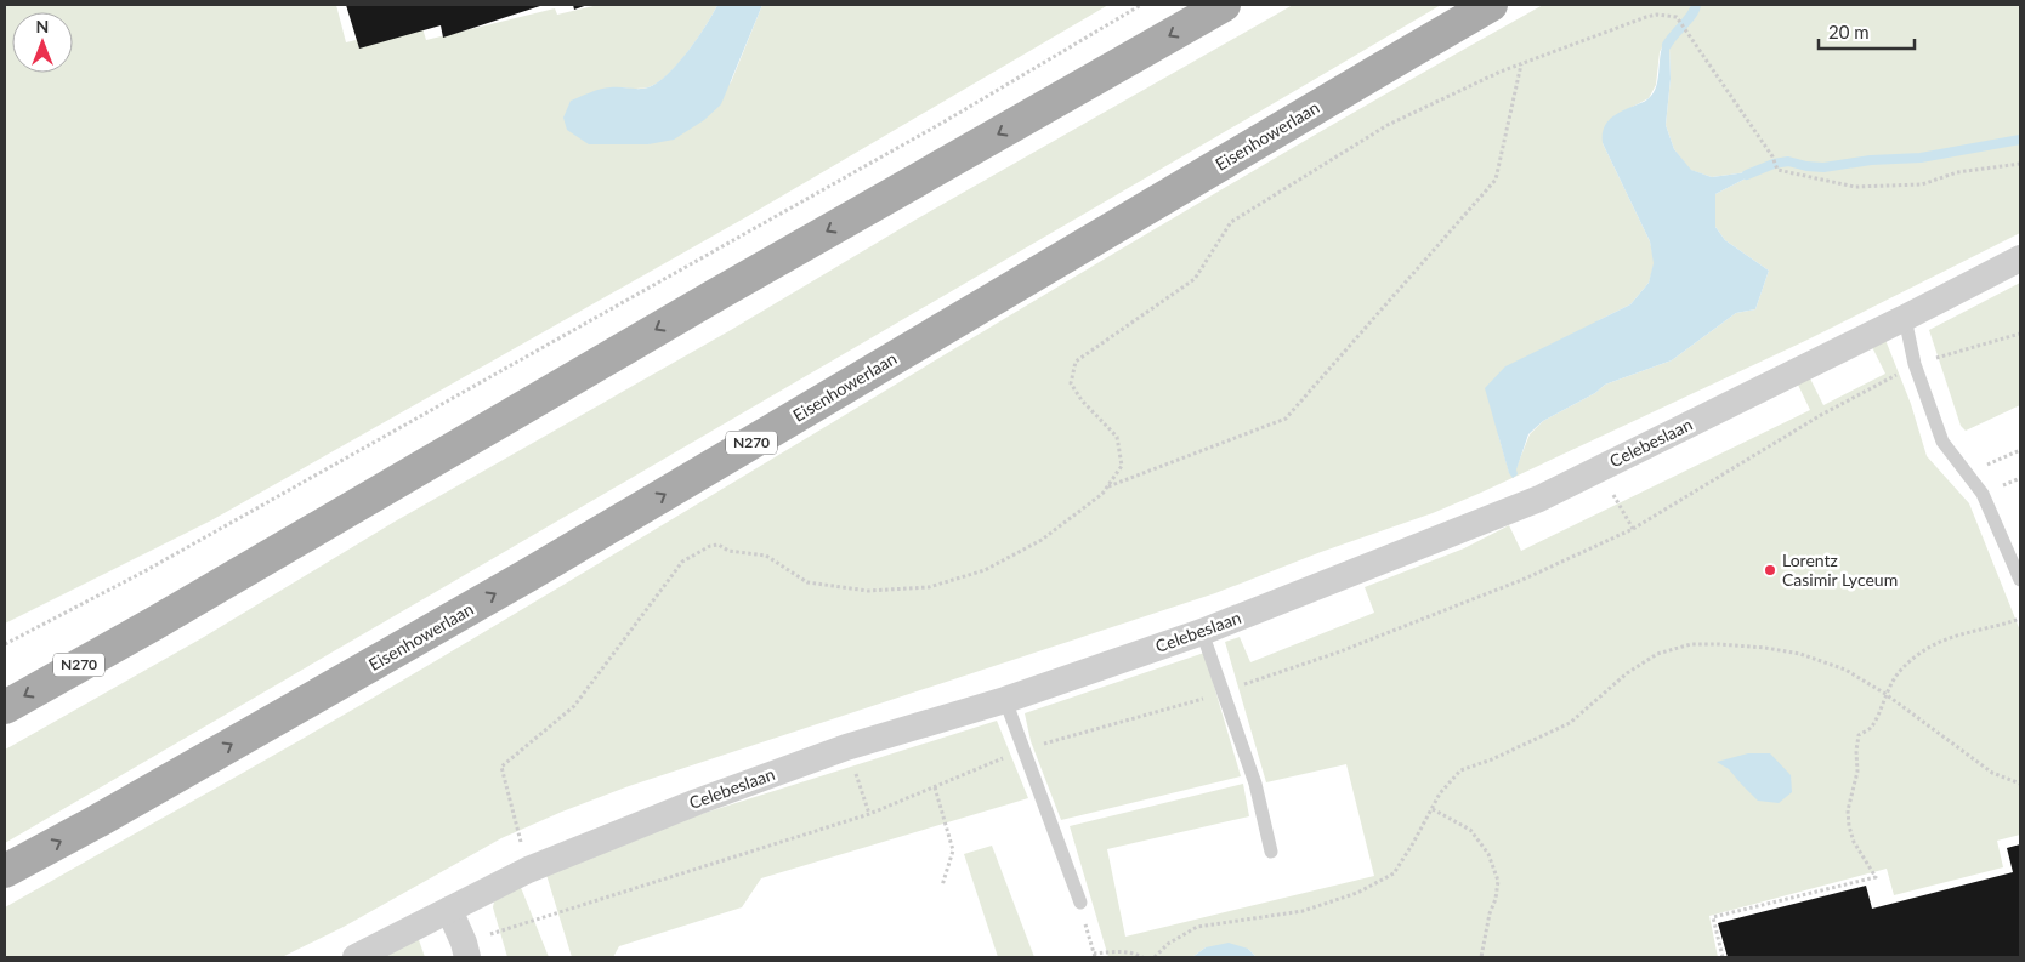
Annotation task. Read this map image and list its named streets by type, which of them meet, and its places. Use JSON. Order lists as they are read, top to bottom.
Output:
{
  "streets": {
    "main road": ["Eisenhowerlaan", "N270"],
    "street": ["Celebeslaan"]
  },
  "places": ["Lorentz Casimir Lyceum"],
  "scale_bar": "20 m",
  "north": "top"
}
